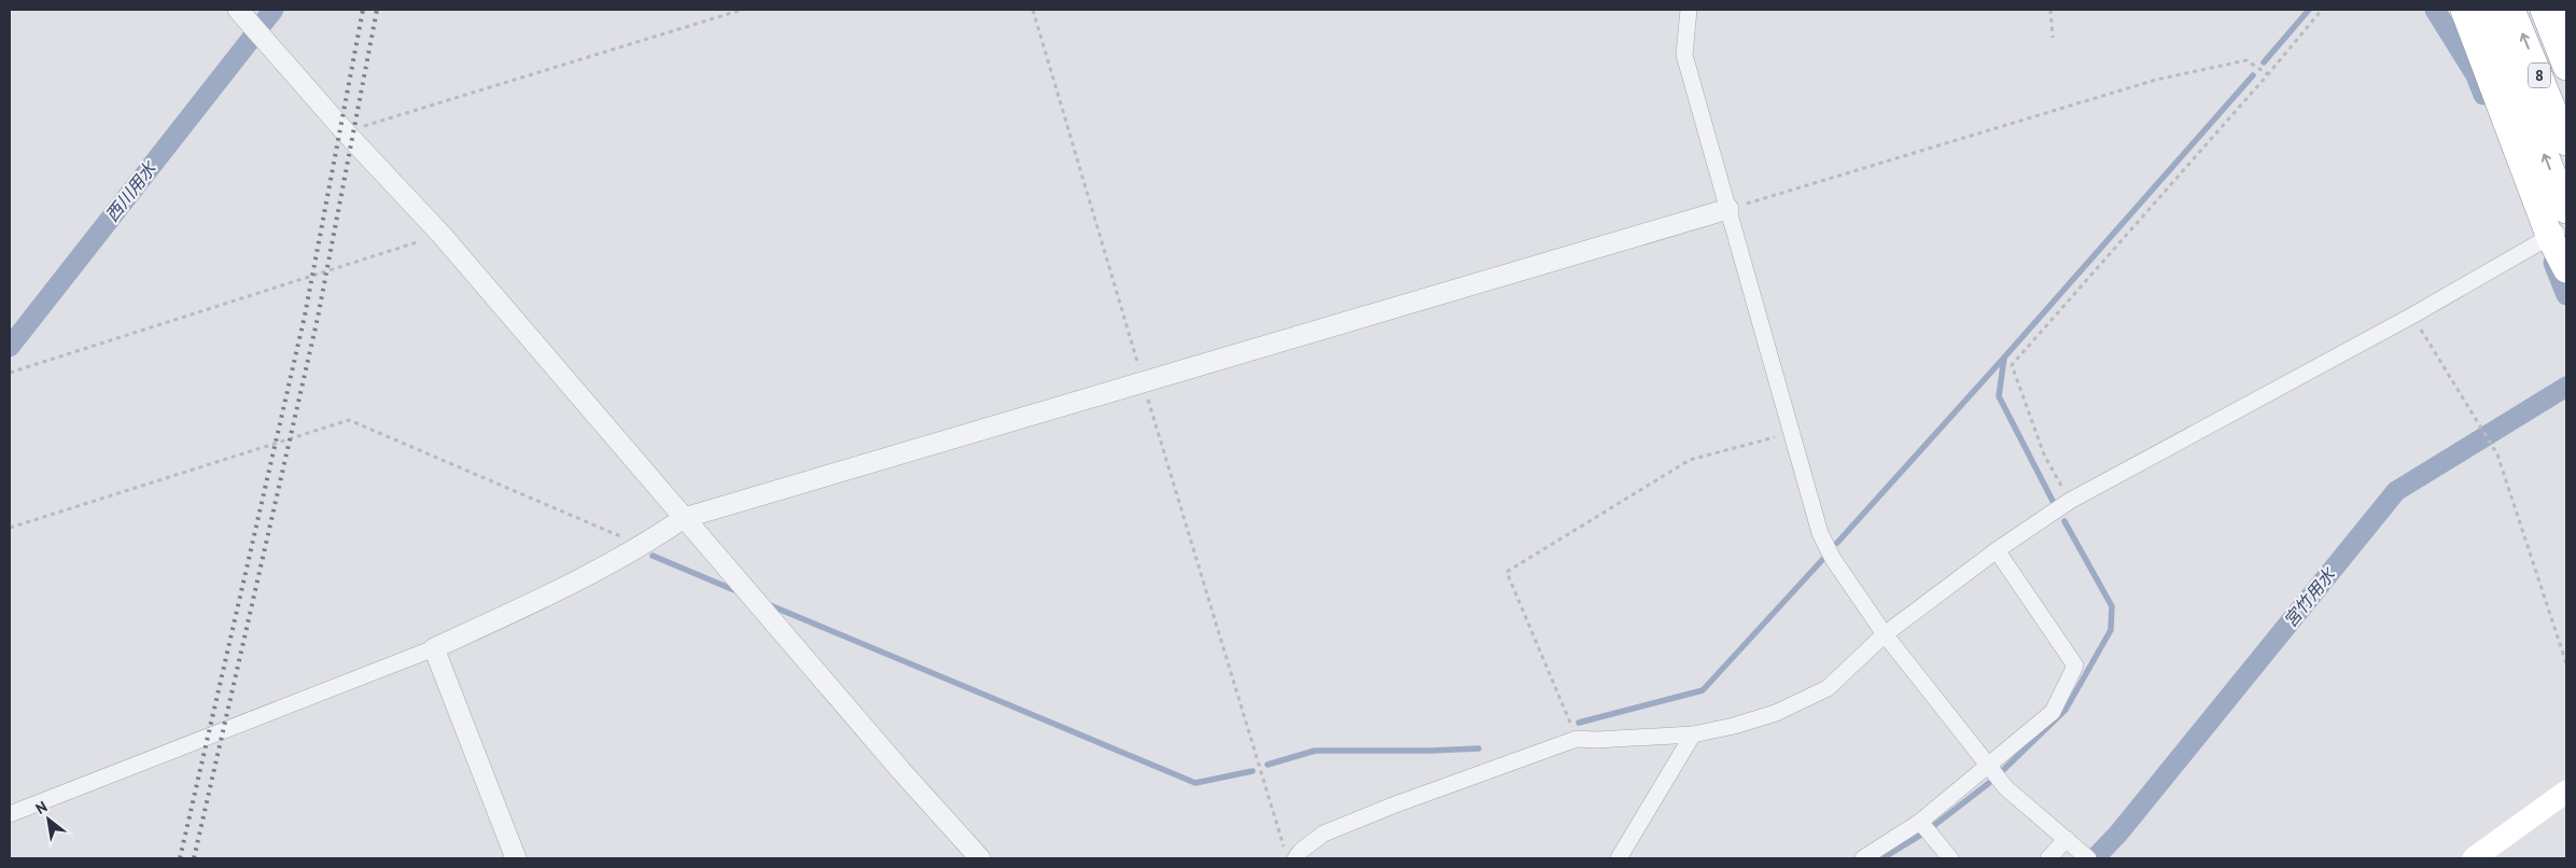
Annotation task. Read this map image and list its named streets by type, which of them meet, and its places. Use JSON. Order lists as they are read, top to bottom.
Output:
{
  "streets": {
    "highway": ["8"]
  },
  "water": ["西川用水", "宮竹用水"],
  "north": "top left"
}
